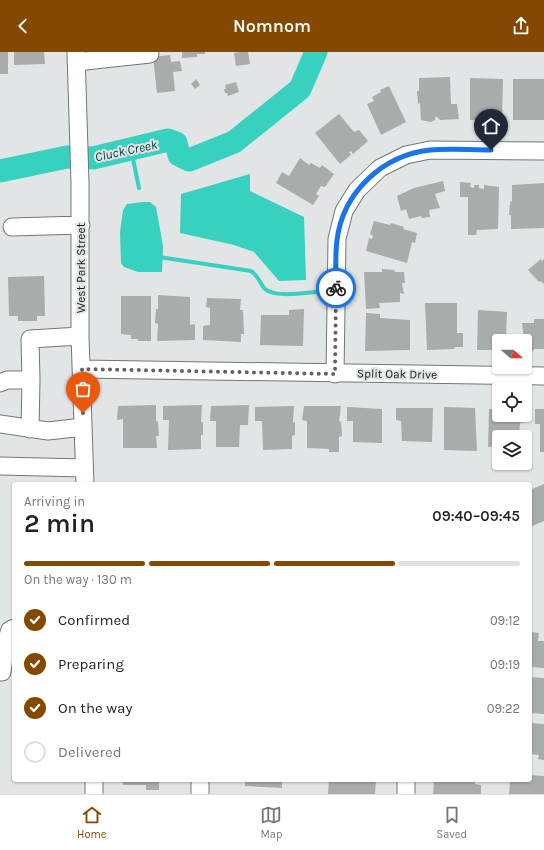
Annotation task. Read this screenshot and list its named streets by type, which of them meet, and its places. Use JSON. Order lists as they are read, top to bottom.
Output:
{
  "streets": {
    "street": ["West Park Street", "Split Oak Drive"]
  },
  "crossings": [
    ["West Park Street", "Split Oak Drive"]
  ],
  "water": ["Cluck Creek"],
  "north": "right",
  "page": {
    "header": "Nomnom",
    "heading": ["2 min", "Arriving in", "09:40–09:45"],
    "bar": "On the way · 130 m",
    "list": [
      ["Confirmed", "09:12"],
      ["Preparing", "09:19"],
      ["On the way", "09:22"],
      "Delivered"
    ],
    "tabs": ["Home", "Map", "Saved"]
  }
}
